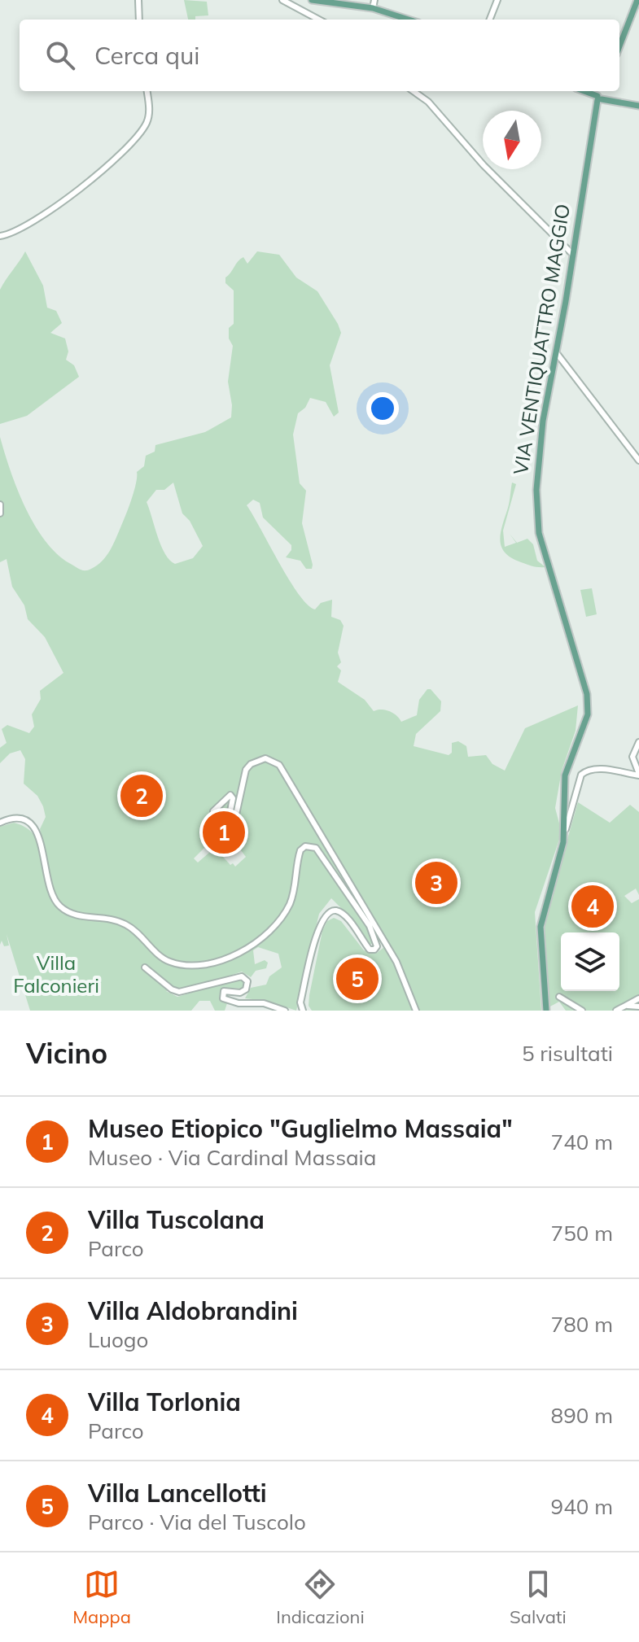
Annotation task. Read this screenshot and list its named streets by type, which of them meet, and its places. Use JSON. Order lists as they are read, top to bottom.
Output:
{
  "streets": {
    "main road": ["VIA VENTIQUATTRO MAGGIO"]
  },
  "parks": ["Villa Falconieri"],
  "north": "bottom",
  "page": {
    "search": "Cerca qui",
    "pins": [
      "2",
      "1",
      "3",
      "4",
      "5"
    ],
    "heading": ["Vicino", "5 risultati"],
    "list": [
      {
        "mark": "1",
        "name": "Museo Etiopico \"Guglielmo Massaia\"",
        "note": "Museo · Via Cardinal Massaia",
        "value": "740 m"
      },
      {
        "mark": "2",
        "name": "Villa Tuscolana",
        "note": "Parco",
        "value": "750 m"
      },
      {
        "mark": "3",
        "name": "Villa Aldobrandini",
        "note": "Luogo",
        "value": "780 m"
      },
      {
        "mark": "4",
        "name": "Villa Torlonia",
        "note": "Parco",
        "value": "890 m"
      },
      {
        "mark": "5",
        "name": "Villa Lancellotti",
        "note": "Parco · Via del Tuscolo",
        "value": "940 m"
      }
    ],
    "nav": ["Mappa", "Indicazioni", "Salvati"]
  }
}
